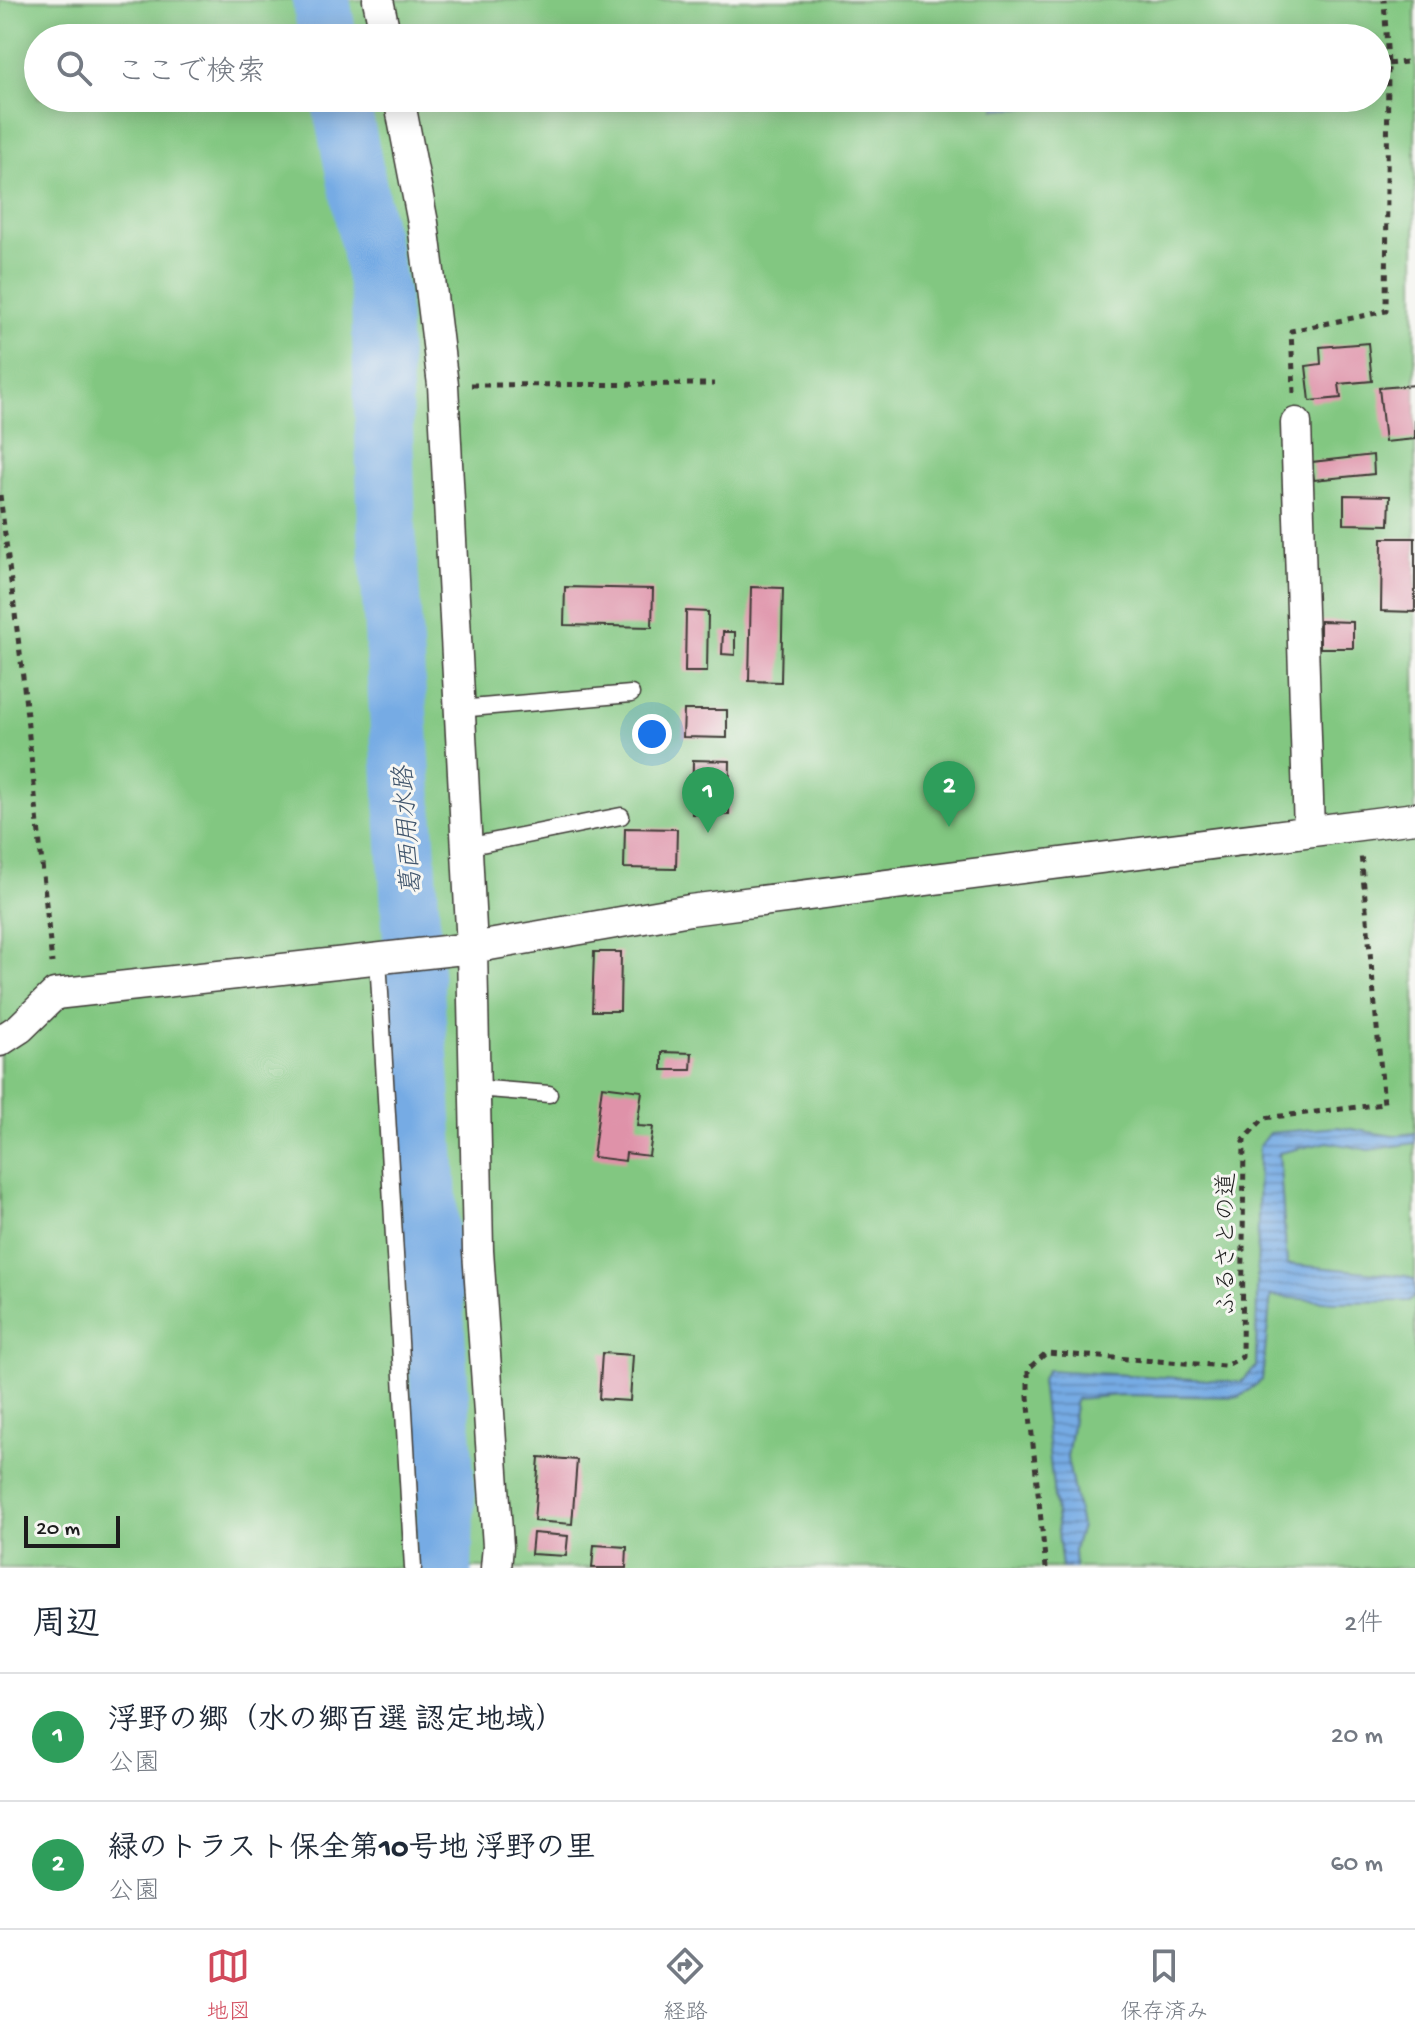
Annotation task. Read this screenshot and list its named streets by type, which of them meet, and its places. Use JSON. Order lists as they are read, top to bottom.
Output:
{
  "streets": {
    "path": ["ふるさとの道"]
  },
  "water": ["葛西用水路"],
  "scale_bar": "20 m",
  "page": {
    "search": "ここで検索",
    "pins": ["2", "1"],
    "scale": "20 m",
    "heading": ["周辺", "2件"],
    "list": [
      {
        "mark": "1",
        "name": "浮野の郷（水の郷百選 認定地域）",
        "note": "公園",
        "value": "20 m"
      },
      {
        "mark": "2",
        "name": "緑のトラスト保全第10号地 浮野の里",
        "note": "公園",
        "value": "60 m"
      }
    ],
    "nav": ["地図", "経路", "保存済み"]
  }
}
